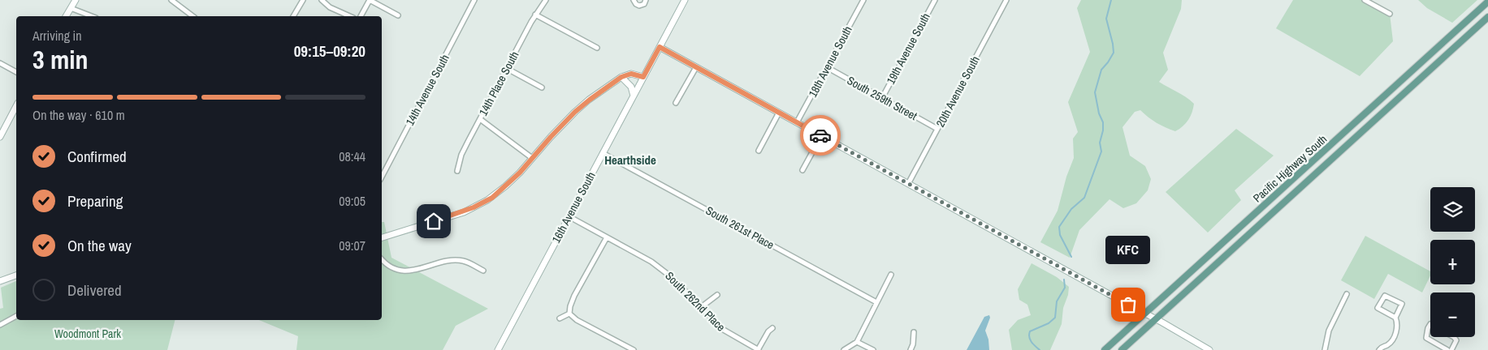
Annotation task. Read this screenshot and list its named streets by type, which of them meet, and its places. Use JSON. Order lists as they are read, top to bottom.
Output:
{
  "streets": {
    "main road": ["Pacific Highway South", "16th Avenue South"],
    "street": [
      "19th Avenue South",
      "18th Avenue South",
      "14th Place South",
      "14th Avenue South",
      "20th Avenue South",
      "South 259th Street",
      "South 261st Place",
      "South 262nd Place"
    ]
  },
  "crossings": [
    ["19th Avenue South", "South 259th Street"],
    ["18th Avenue South", "South 259th Street"],
    ["20th Avenue South", "South 259th Street"],
    ["16th Avenue South", "South 261st Place"],
    ["16th Avenue South", "South 262nd Place"]
  ],
  "districts": ["Hearthside"],
  "parks": ["Woodmont Park"],
  "places": ["KFC"],
  "page": {
    "heading": ["3 min", "Arriving in", "09:15–09:20"],
    "bar": "On the way · 610 m",
    "list": [
      ["Confirmed", "08:44"],
      ["Preparing", "09:05"],
      ["On the way", "09:07"],
      "Delivered"
    ],
    "map_buttons": ["+", "−"],
    "bubble": "KFC"
  }
}
